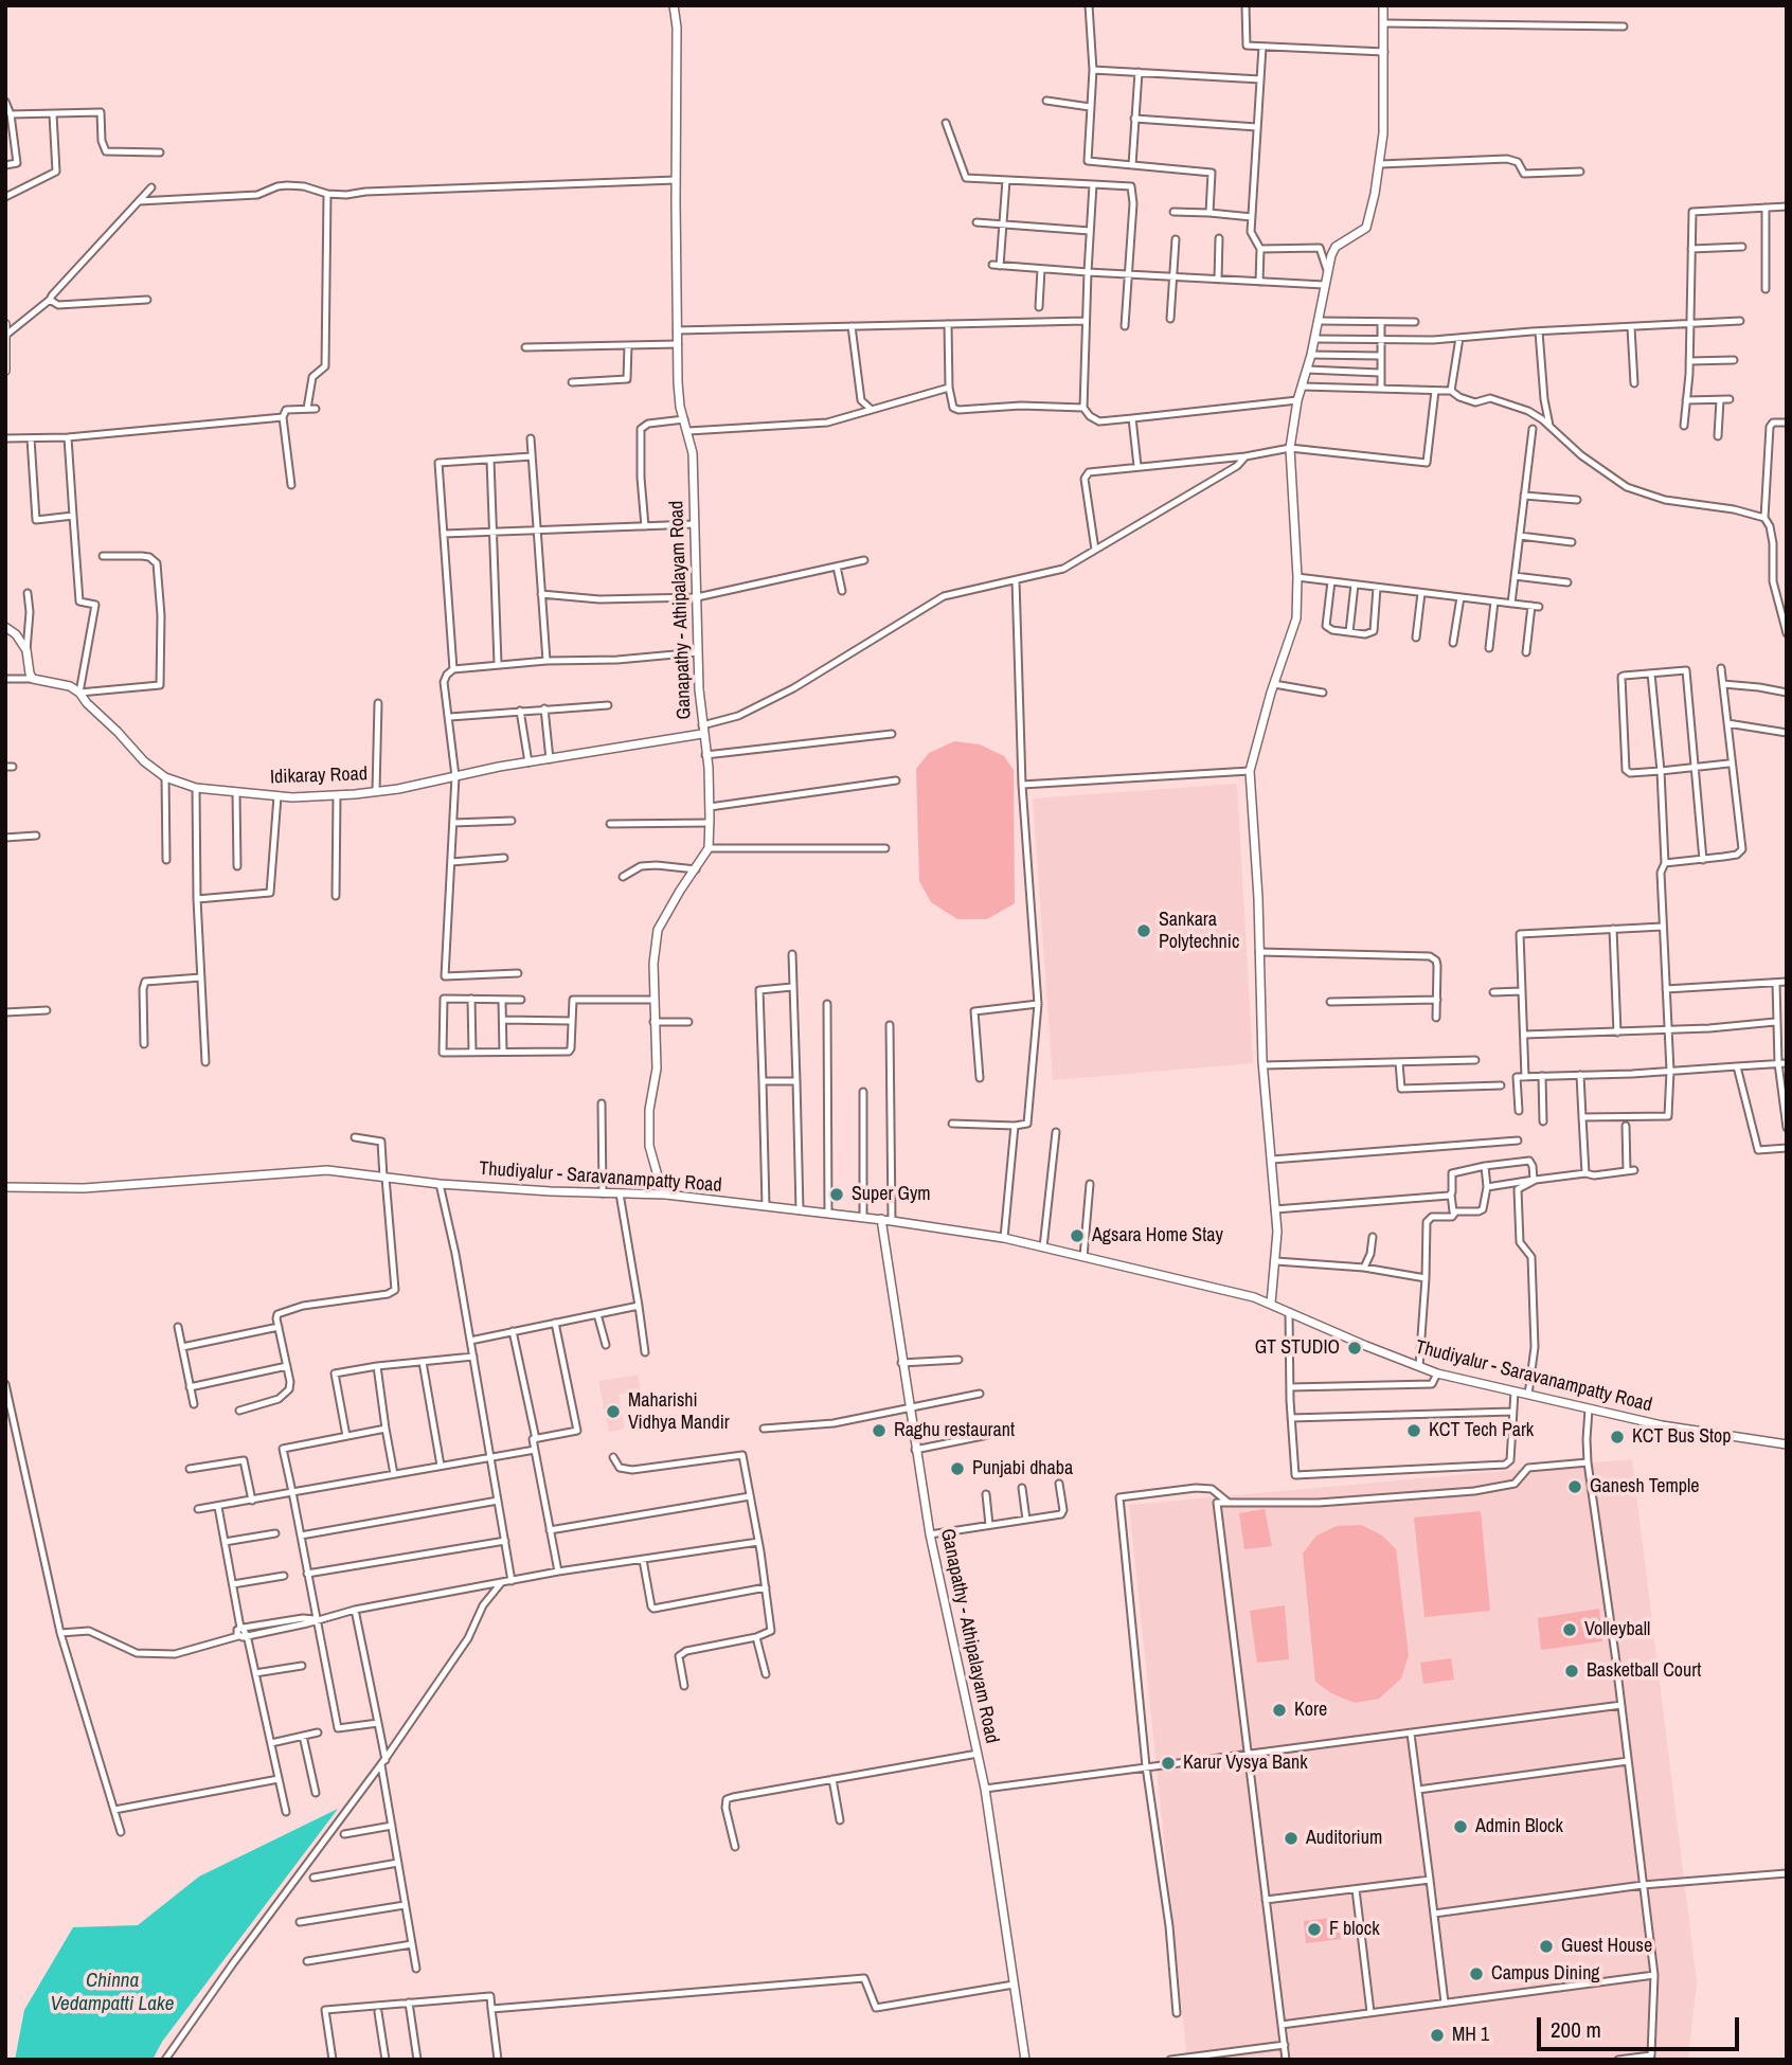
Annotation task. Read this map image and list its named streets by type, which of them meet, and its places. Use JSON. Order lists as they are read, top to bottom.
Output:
{
  "streets": {
    "main road": ["Ganapathy - Athipalayam Road", "Idikaray Road", "Thudiyalur - Saravanampatty Road"]
  },
  "crossings": [
    ["Ganapathy - Athipalayam Road", "Idikaray Road"],
    ["Ganapathy - Athipalayam Road", "Thudiyalur - Saravanampatty Road"]
  ],
  "water": ["Chinna Vedampatti Lake"],
  "places": [
    "Sankara Polytechnic",
    "Super Gym",
    "Agsara Home Stay",
    "GT STUDIO",
    "Maharishi Vidhya Mandir",
    "Raghu restaurant",
    "KCT Tech Park",
    "KCT Bus Stop",
    "Punjabi dhaba",
    "Ganesh Temple",
    "Volleyball",
    "Basketball Court",
    "Kore",
    "Karur Vysya Bank",
    "Admin Block",
    "Auditorium",
    "F block",
    "Guest House",
    "Campus Dining",
    "MH 1"
  ],
  "scale_bar": "200 m"
}
